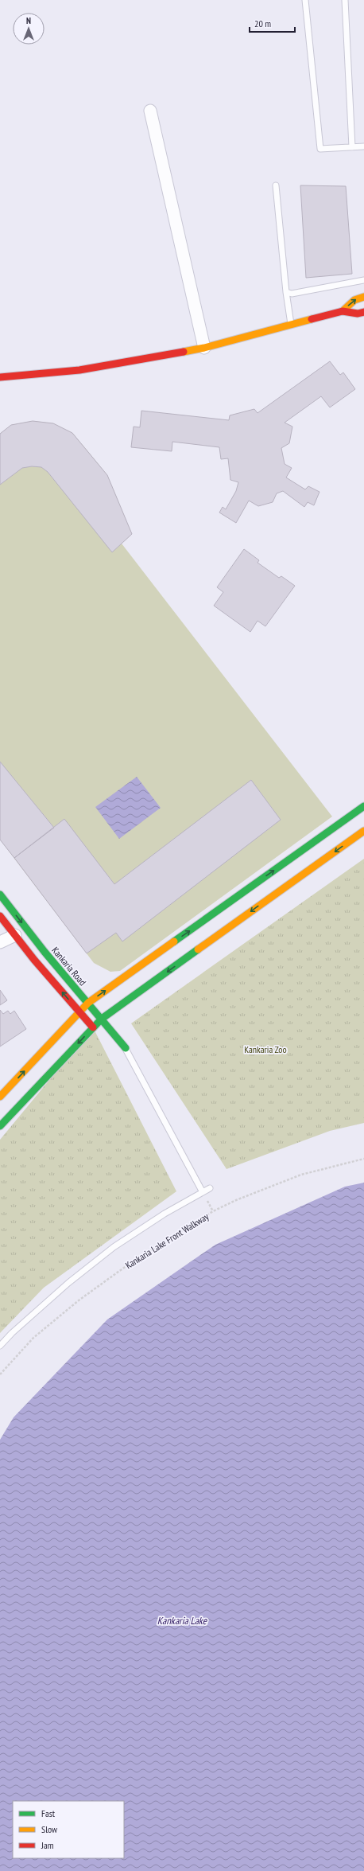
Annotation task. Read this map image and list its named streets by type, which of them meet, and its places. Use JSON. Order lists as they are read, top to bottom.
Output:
{
  "streets": {
    "main road": ["Kankaria Road"],
    "path": ["Kankaria Lake Front Walkway"]
  },
  "water": ["Kankaria Lake"],
  "parks": ["Kankaria Zoo"],
  "legend": ["Fast", "Slow", "Jam"],
  "scale_bar": "20 m",
  "north": "top"
}
